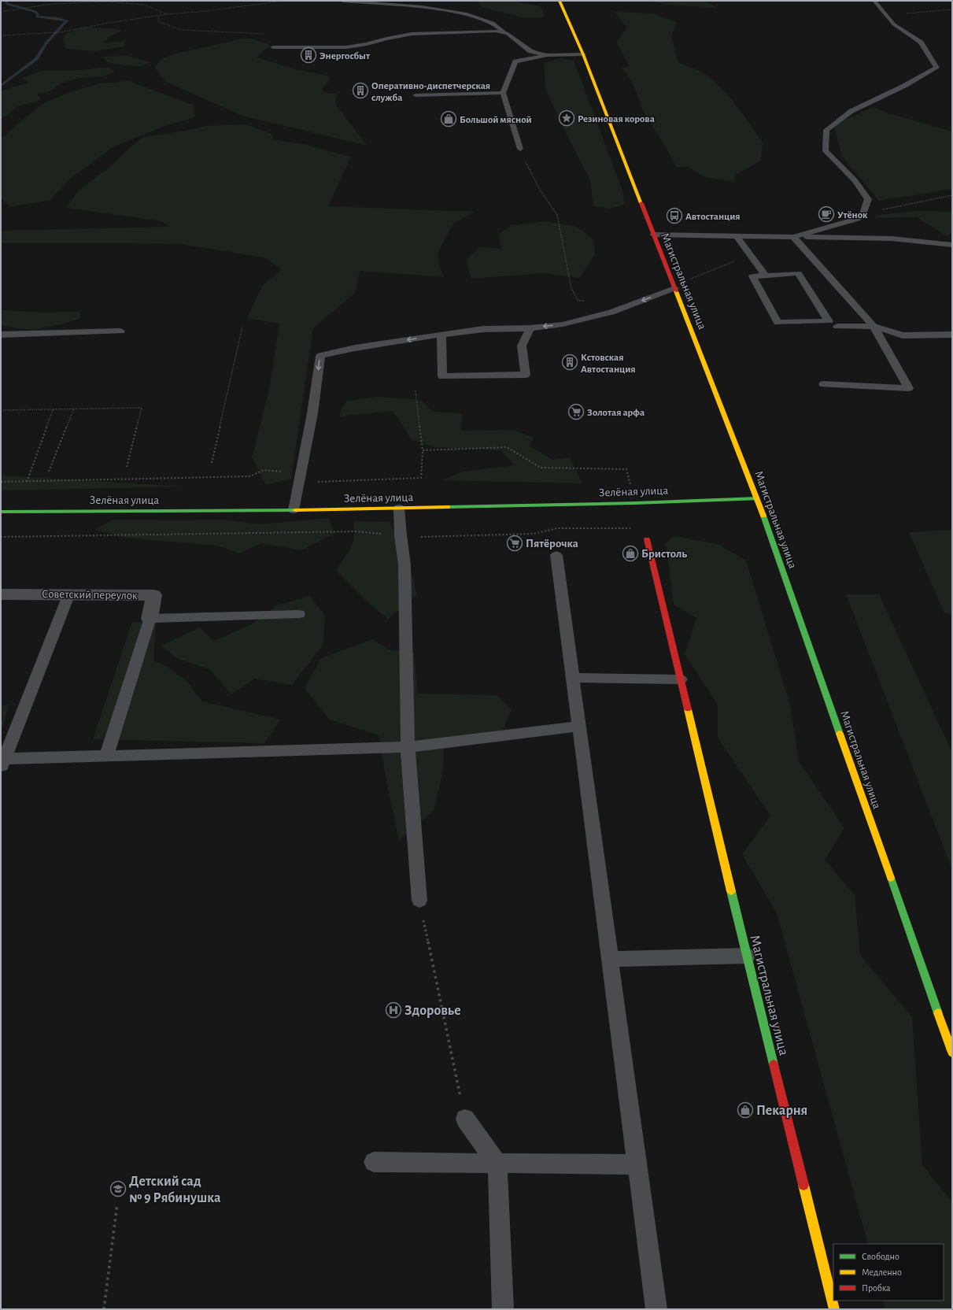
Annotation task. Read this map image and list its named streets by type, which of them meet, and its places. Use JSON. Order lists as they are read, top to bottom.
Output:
{
  "streets": {
    "main road": ["Магистральная улица", "Зелёная улица"],
    "street": ["Советский переулок"]
  },
  "crossings": [
    ["Магистральная улица", "Зелёная улица"]
  ],
  "places": {
    "building": ["Энергосбыт", "Оперативно-диспетчерская служба", "Кстовская Автостанция"],
    "place": ["Резиновая корова"],
    "shop": ["Большой мясной", "Бристоль", "Пекарня"],
    "cafe": ["Утёнок"],
    "bus stop": ["Автостанция"],
    "supermarket": ["Золотая арфа", "Пятёрочка"],
    "hospital": ["Здоровье"],
    "school or university": ["Детский сад № 9 Рябинушка"]
  },
  "legend": ["Свободно", "Медленно", "Пробка"]
}
